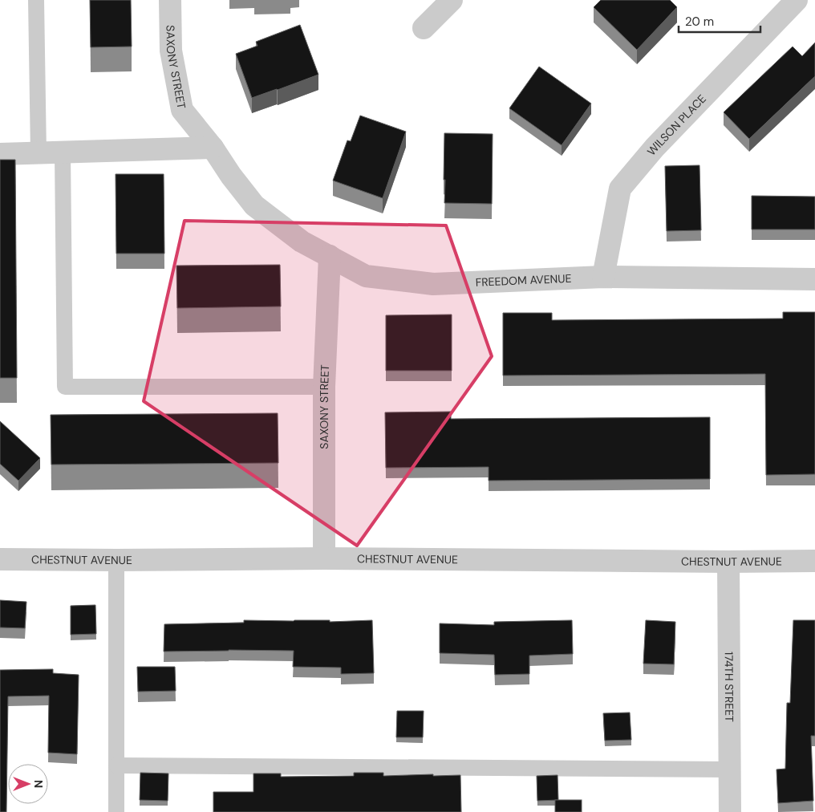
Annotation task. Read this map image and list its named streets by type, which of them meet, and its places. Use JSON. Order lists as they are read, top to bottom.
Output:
{
  "streets": {
    "street": [
      "SAXONY STREET",
      "WILSON PLACE",
      "FREEDOM AVENUE",
      "CHESTNUT AVENUE",
      "174TH STREET"
    ]
  },
  "crossings": [
    ["SAXONY STREET", "FREEDOM AVENUE"],
    ["SAXONY STREET", "CHESTNUT AVENUE"],
    ["WILSON PLACE", "FREEDOM AVENUE"],
    ["CHESTNUT AVENUE", "174TH STREET"]
  ],
  "scale_bar": "20 m",
  "north": "right"
}
